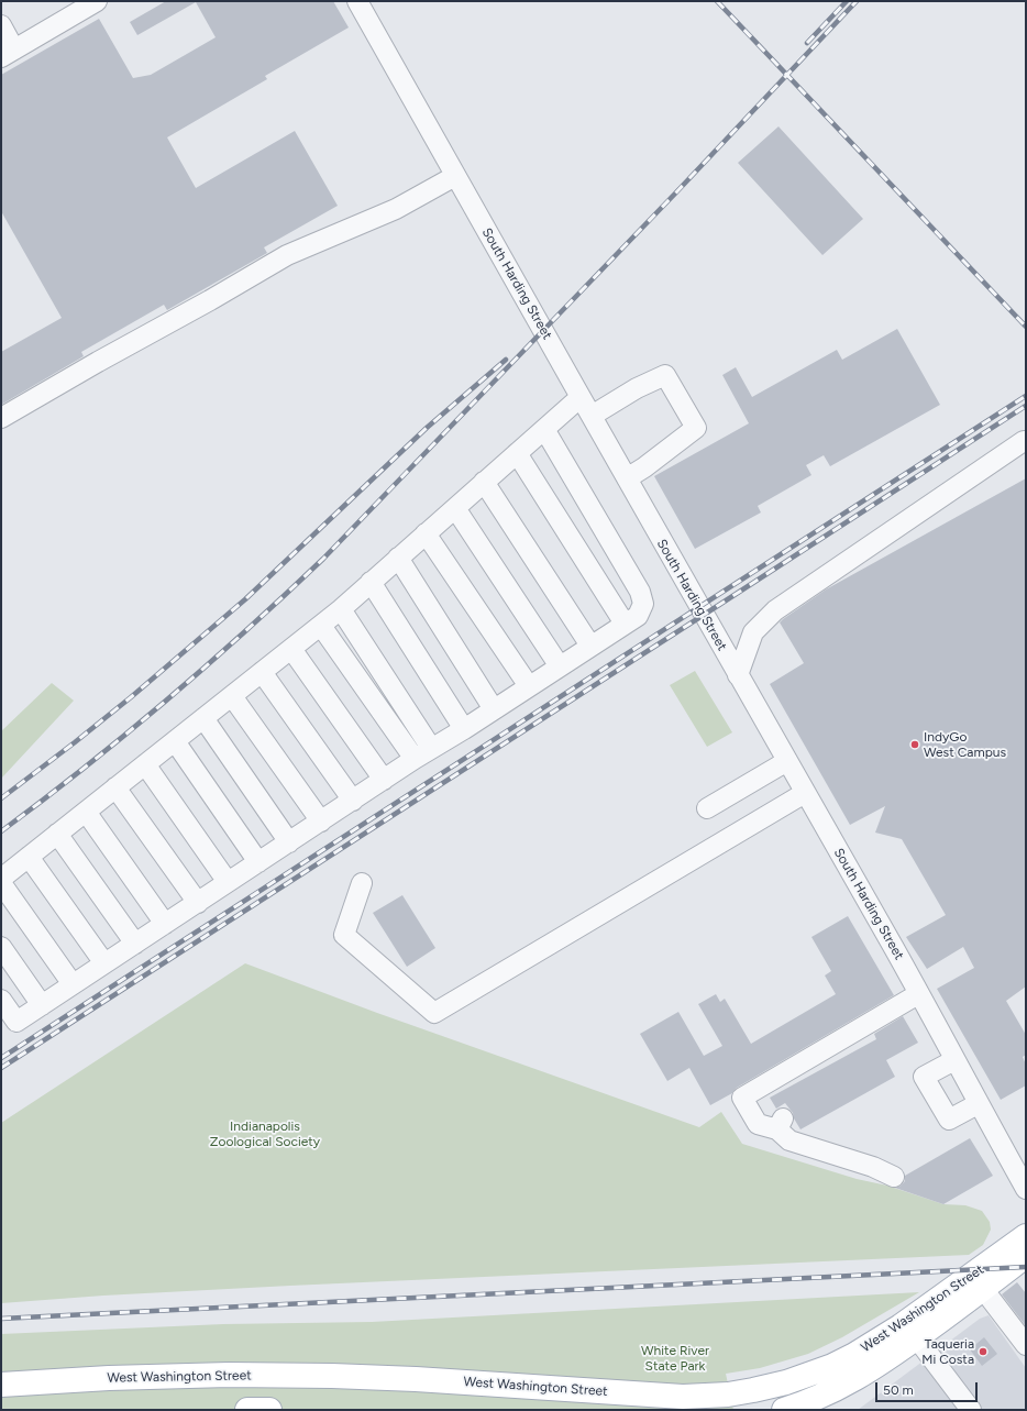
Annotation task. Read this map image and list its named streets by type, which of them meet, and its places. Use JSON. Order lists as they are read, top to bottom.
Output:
{
  "streets": {
    "main road": ["West Washington Street"],
    "street": ["South Harding Street"]
  },
  "parks": ["Indianapolis Zoological Society", "White River State Park"],
  "places": ["IndyGo West Campus", "Taqueria Mi Costa"],
  "scale_bar": "50 m"
}
